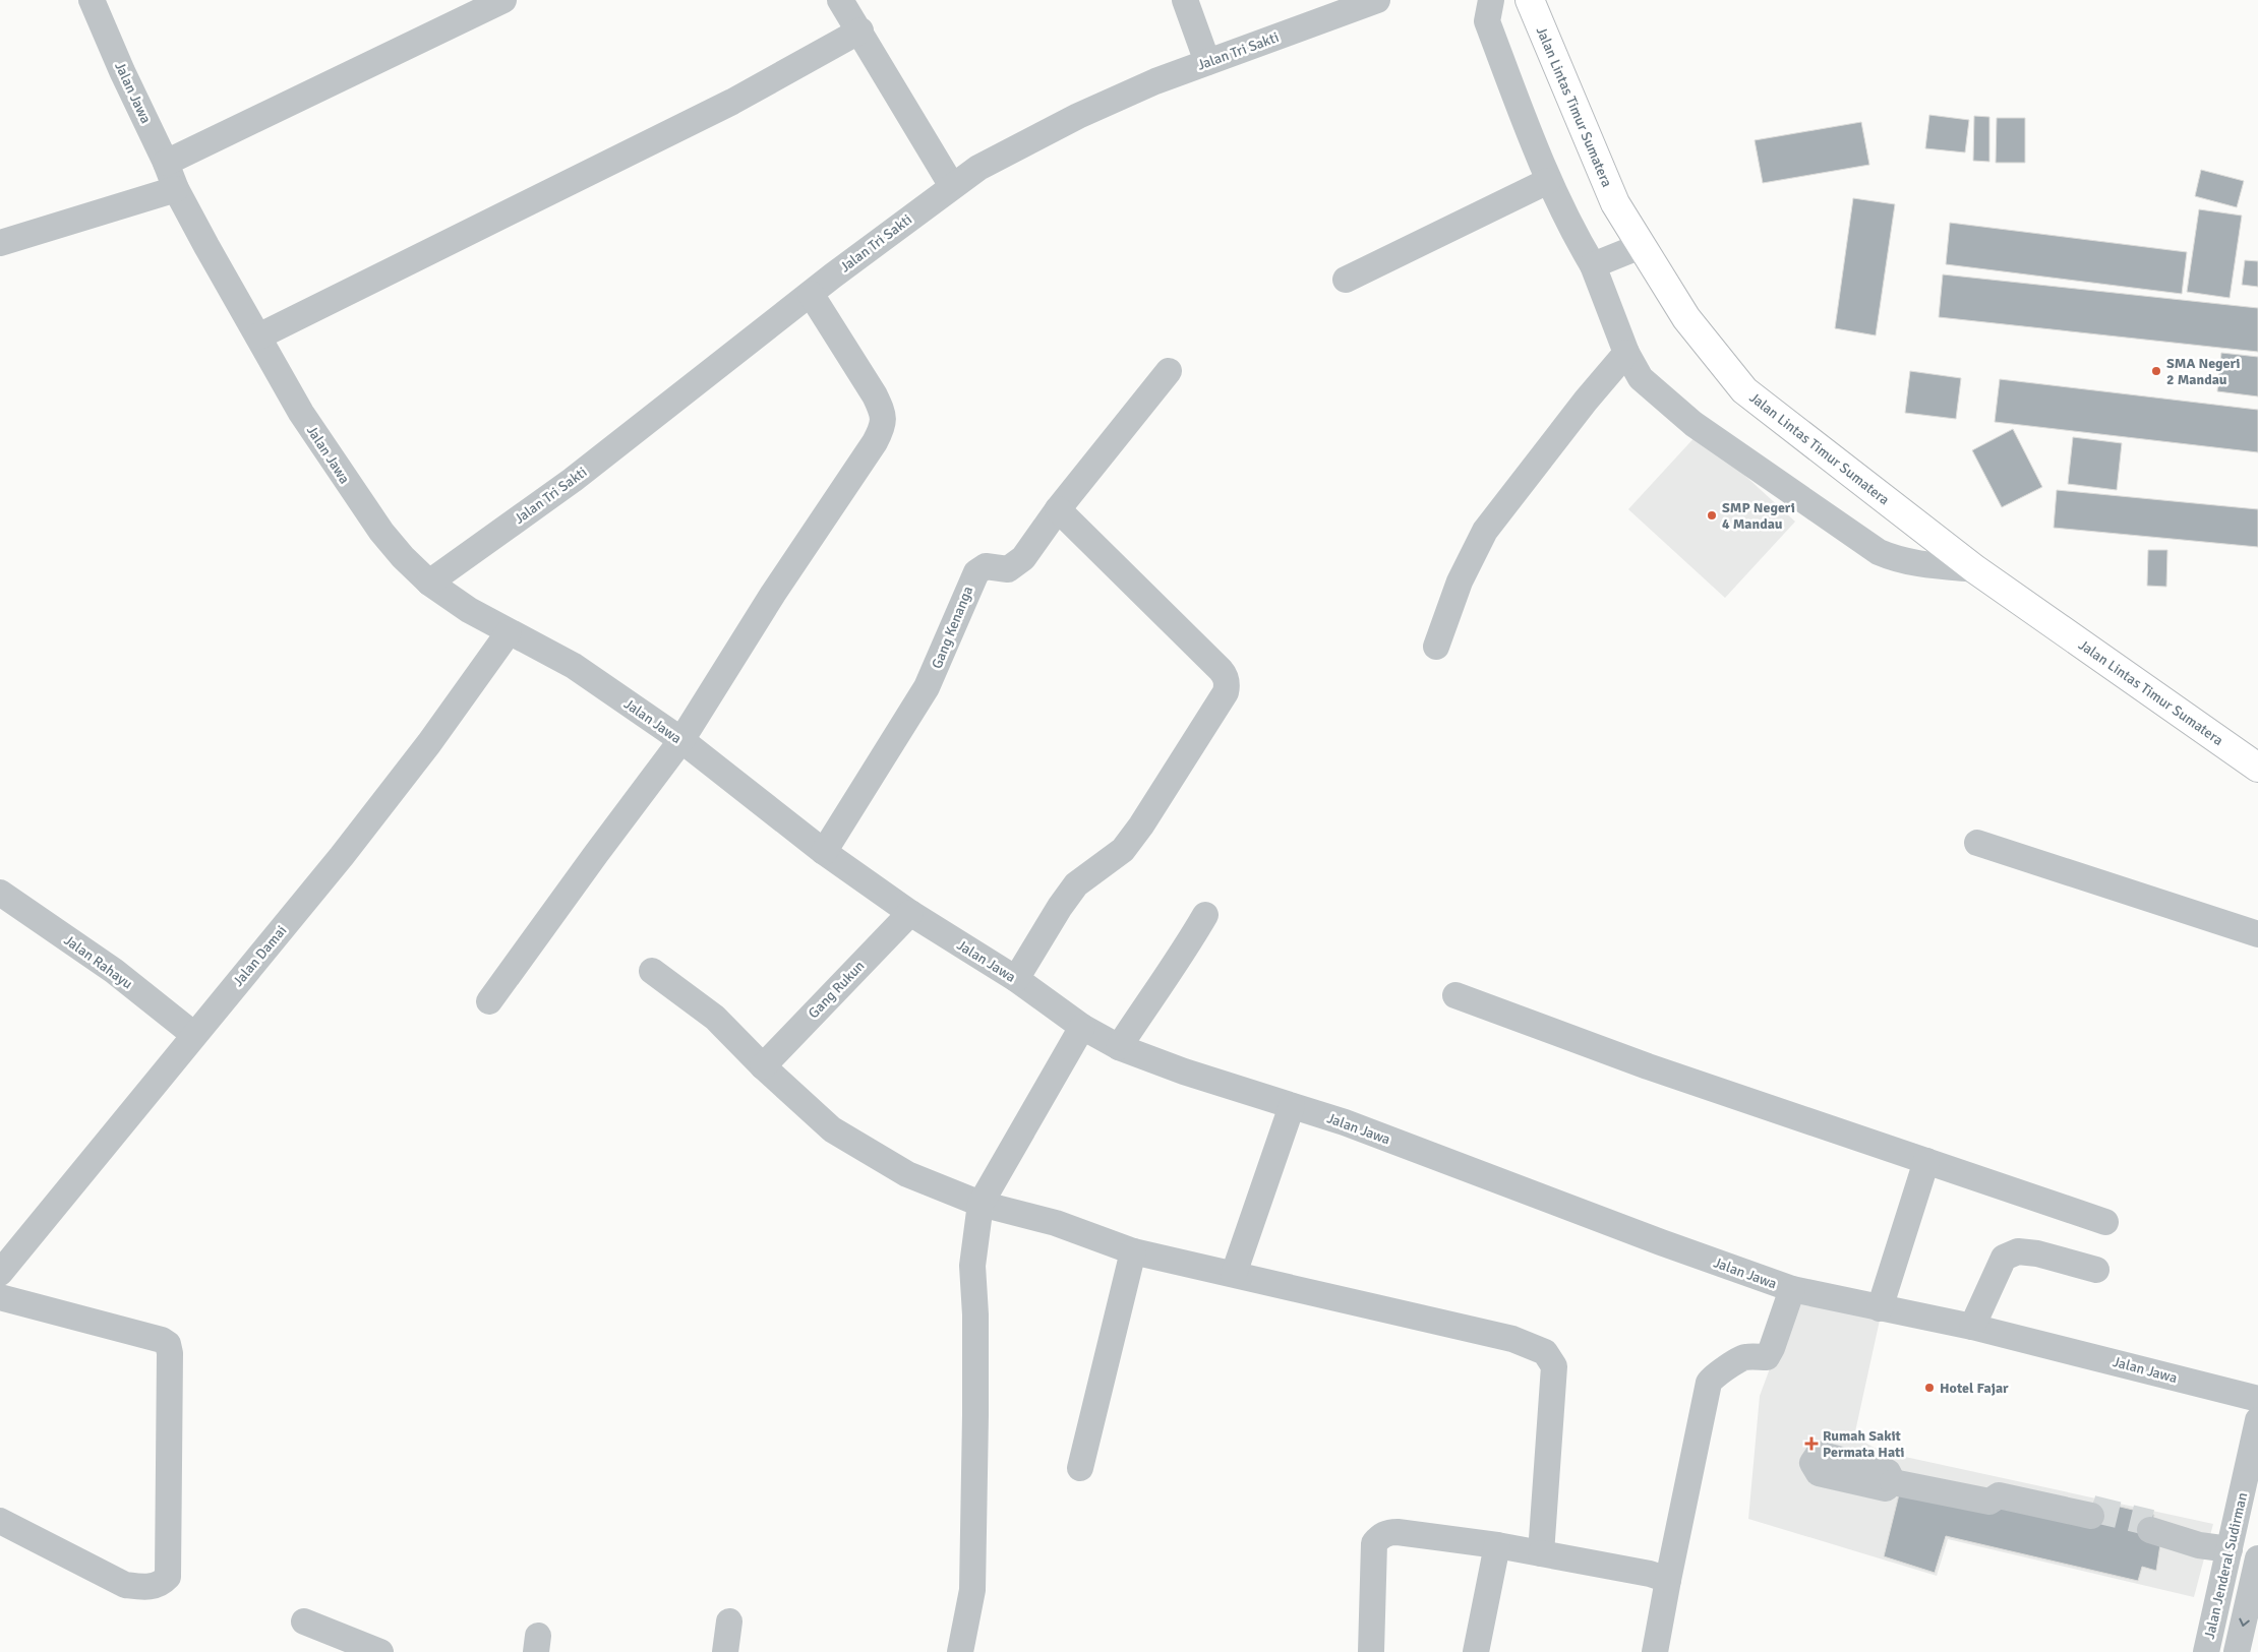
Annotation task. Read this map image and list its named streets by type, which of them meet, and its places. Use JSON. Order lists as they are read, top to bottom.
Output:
{
  "streets": {
    "highway": ["Jalan Lintas Timur Sumatera"],
    "street": [
      "Jalan Tri Sakti",
      "Jalan Jawa",
      "Gang Kenanga",
      "Jalan Damai",
      "Jalan Rahayu",
      "Gang Rukun",
      "Jalan Jenderal Sudirman"
    ]
  },
  "crossings": [
    ["Jalan Tri Sakti", "Jalan Jawa"],
    ["Jalan Jawa", "Gang Kenanga"],
    ["Jalan Jawa", "Jalan Damai"],
    ["Jalan Jawa", "Gang Rukun"],
    ["Jalan Damai", "Jalan Rahayu"]
  ],
  "places": {
    "other": ["SMA Negeri 2 Mandau", "SMP Negeri 4 Mandau", "Hotel Fajar"],
    "health": ["Rumah Sakit Permata Hati"]
  }
}
